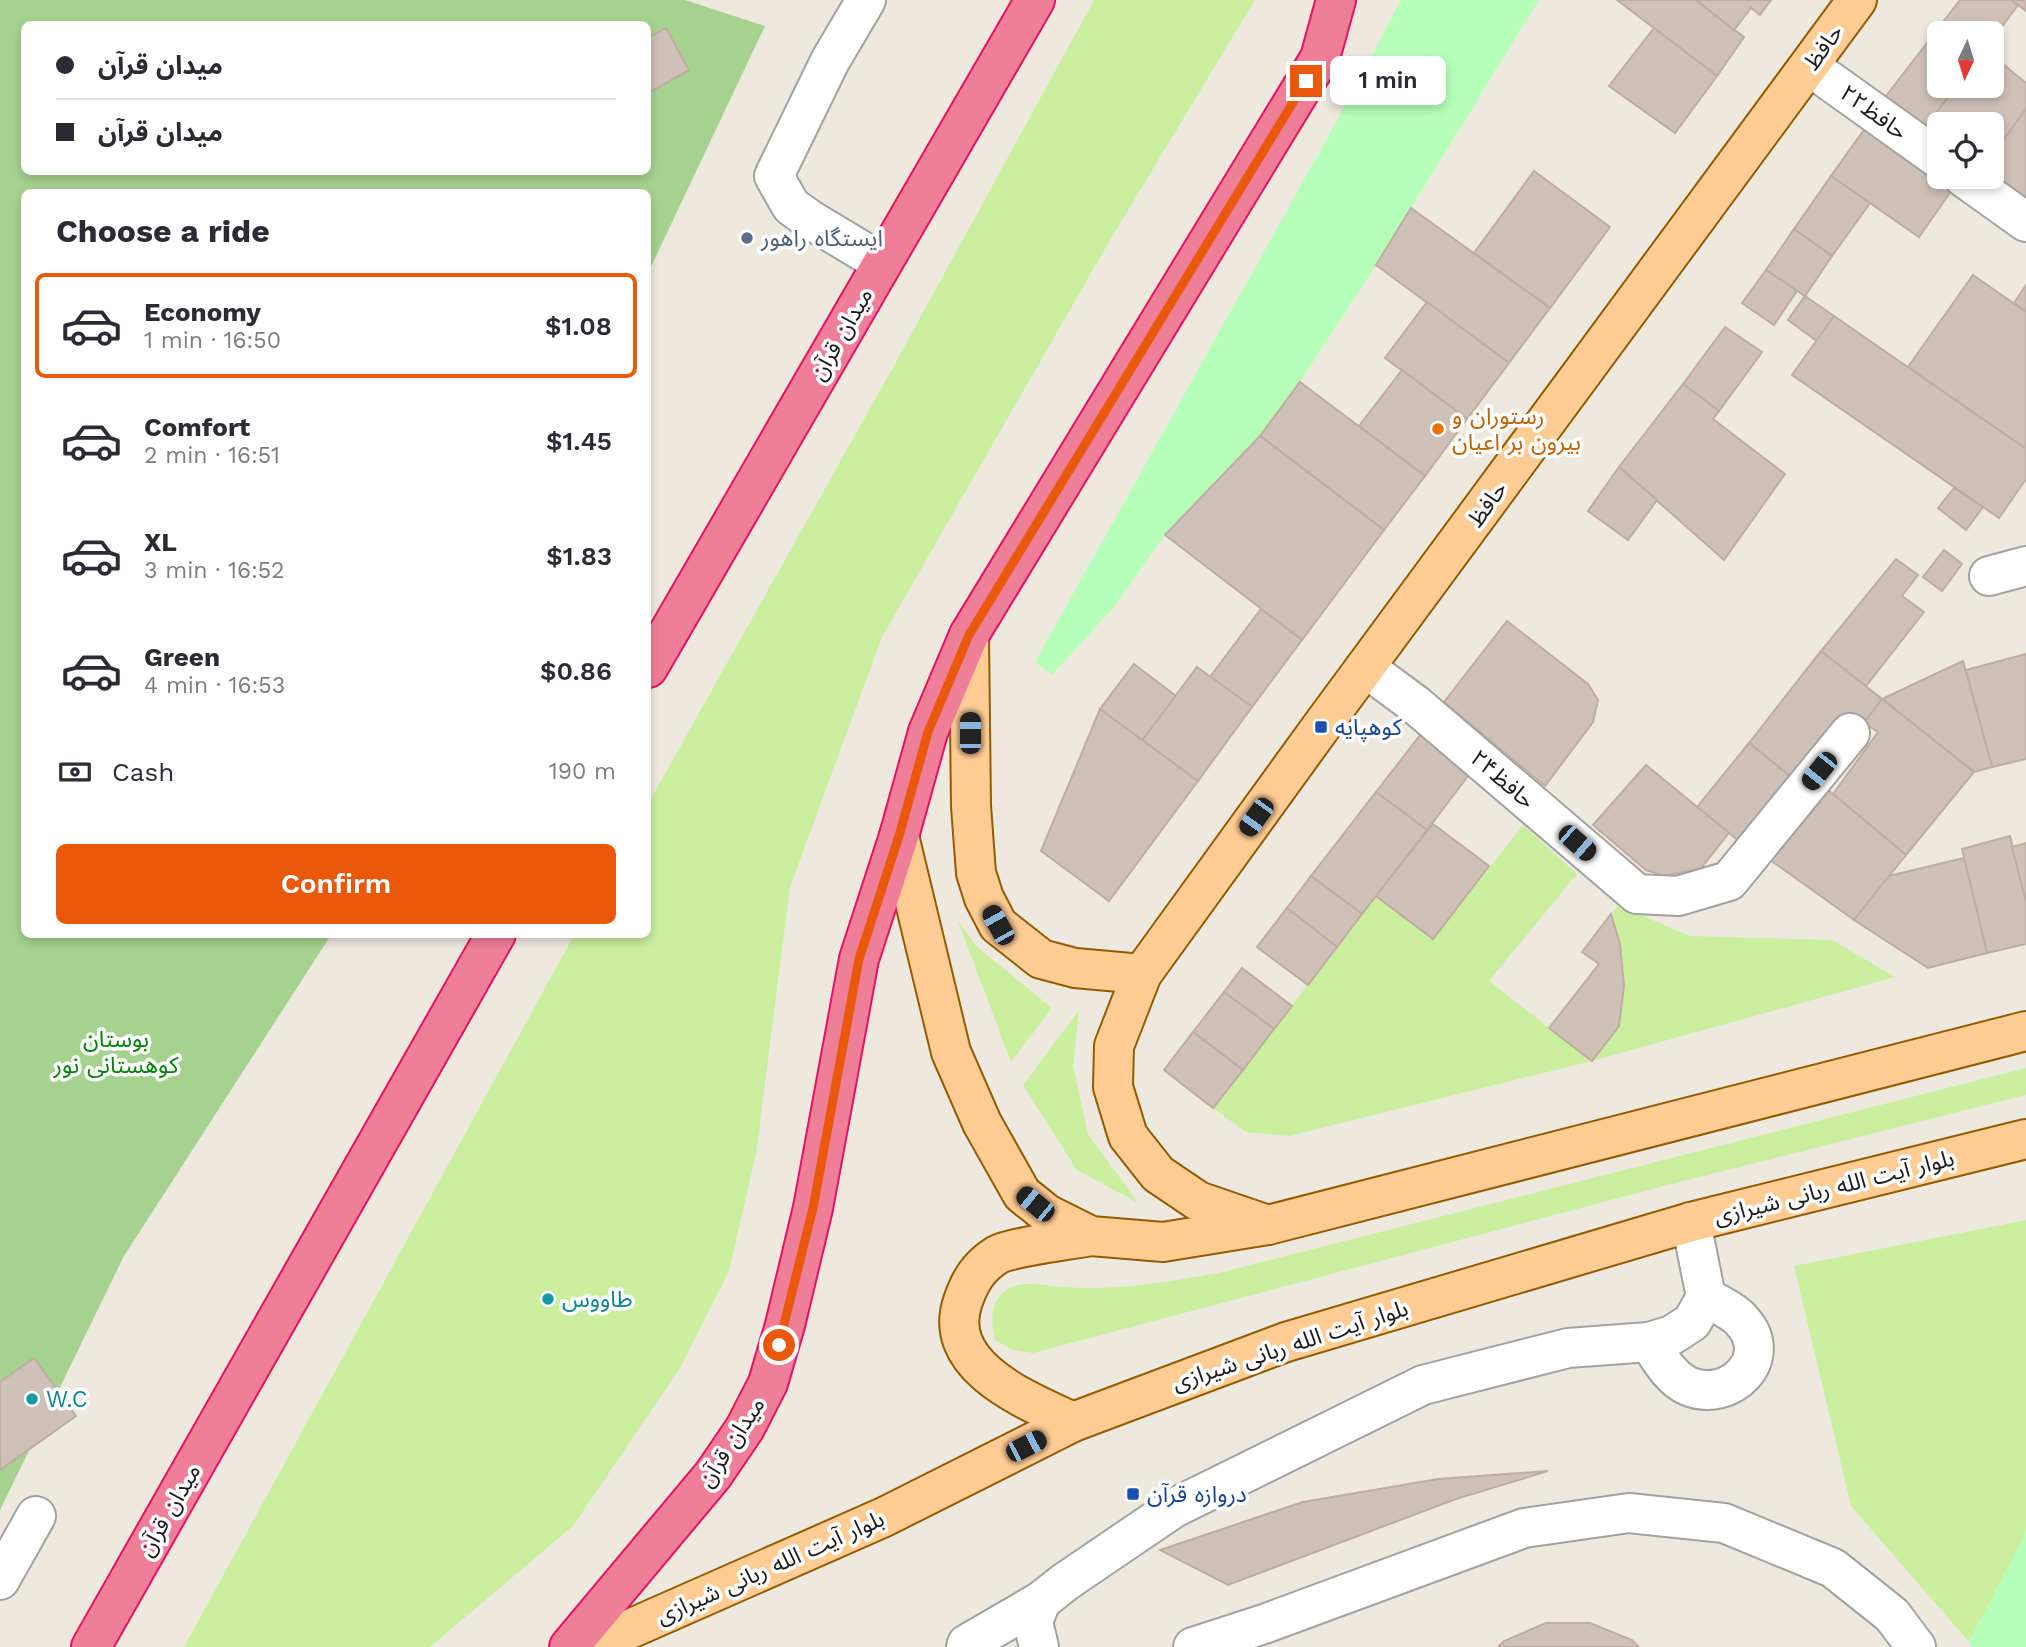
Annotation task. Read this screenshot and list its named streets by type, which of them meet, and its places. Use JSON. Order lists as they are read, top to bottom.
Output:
{
  "streets": {
    "highway": ["میدان قرآن"],
    "main road": ["حافظ", "بلوار آیت الله ربانی شیرازی"],
    "street": ["حافظ۲۲", "حافظ۲۴"]
  },
  "crossings": [
    ["حافظ", "حافظ۲۲"],
    ["حافظ", "حافظ۲۴"]
  ],
  "parks": ["بوستان کوهستانی نور"],
  "places": {
    "other": [
      "ایستگاه راهور",
      "رستوران و بیرون بر اعيان",
      "طاووس",
      "W.C"
    ],
    "transit": ["کوهپایه", "دروازه قرآن"]
  },
  "north": "bottom",
  "page": {
    "banner": ["میدان قرآن", "میدان قرآن"],
    "bubble": "1 min",
    "heading": "Choose a ride",
    "list": [
      {
        "name": "Economy",
        "note": "1 min · 16:50",
        "value": "$1.08"
      },
      {
        "name": "Comfort",
        "note": "2 min · 16:51",
        "value": "$1.45"
      },
      {
        "name": "XL",
        "note": "3 min · 16:52",
        "value": "$1.83"
      },
      {
        "name": "Green",
        "note": "4 min · 16:53",
        "value": "$0.86"
      }
    ],
    "pay": ["Cash", "190 m"],
    "buttons": "Confirm"
  }
}
